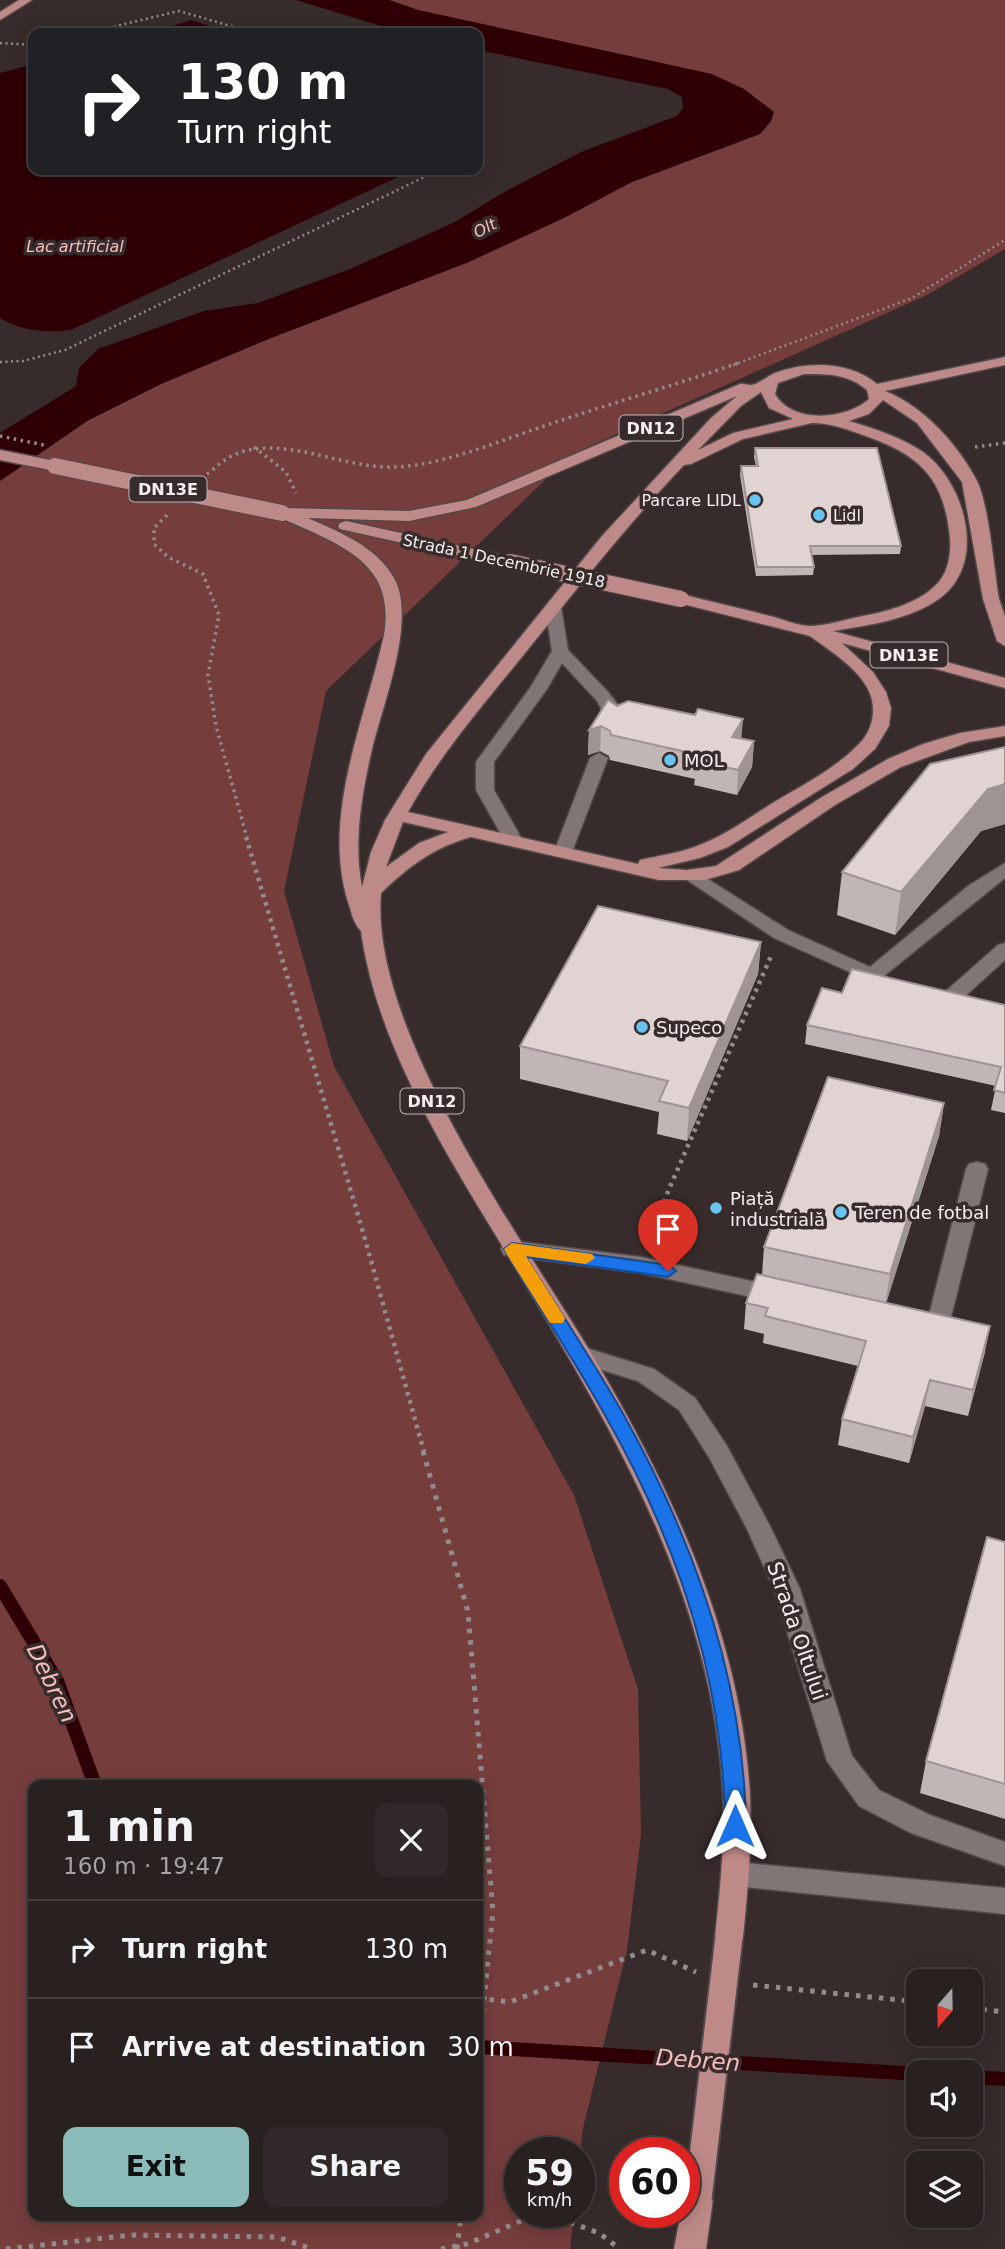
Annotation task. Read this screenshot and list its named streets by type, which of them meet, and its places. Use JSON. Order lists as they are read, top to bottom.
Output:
{
  "streets": {
    "main road": ["DN12", "DN13E", "Strada 1 Decembrie 1918"],
    "street": ["Strada Oltului"]
  },
  "crossings": [
    ["DN12", "Strada 1 Decembrie 1918"],
    ["DN12", "Strada Oltului"]
  ],
  "water": ["Olt", "Lac artificial", "Debren"],
  "places": [
    "Parcare LIDL",
    "Lidl",
    "MOL",
    "Supeco",
    "Piață industrială",
    "Teren de fotbal"
  ],
  "north": "bottom",
  "page": {
    "turn": ["130 m", "Turn right"],
    "heading": ["1 min", "160 m · 19:47"],
    "list": [
      {
        "name": "Turn right",
        "value": "130 m"
      },
      {
        "name": "Arrive at destination",
        "value": "30 m"
      }
    ],
    "buttons": ["Exit", "Share"],
    "speed": "59 km/h",
    "limit": "60"
  }
}
